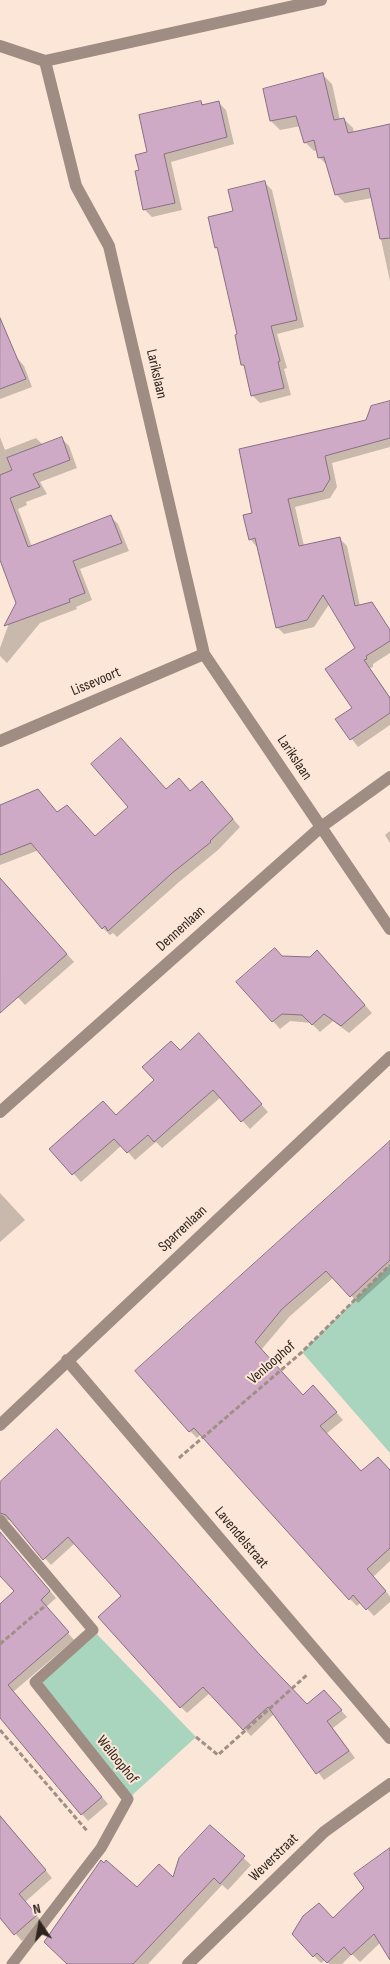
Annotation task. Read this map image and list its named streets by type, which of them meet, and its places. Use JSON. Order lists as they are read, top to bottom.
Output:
{
  "streets": {
    "street": [
      "Larikslaan",
      "Lissevoort",
      "Dennenlaan",
      "Sparrenlaan",
      "Lavendelstraat",
      "Weverstraat"
    ],
    "lane": ["Weiloophof"],
    "path": ["Venloophof"]
  },
  "crossings": [
    ["Larikslaan", "Lissevoort"],
    ["Larikslaan", "Dennenlaan"],
    ["Sparrenlaan", "Lavendelstraat"],
    ["Venloophof", "Lavendelstraat"]
  ],
  "north": "top"
}
